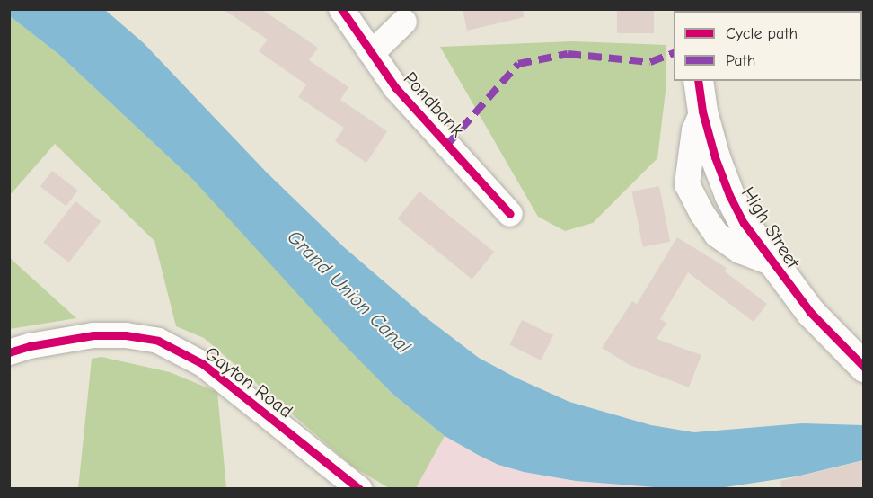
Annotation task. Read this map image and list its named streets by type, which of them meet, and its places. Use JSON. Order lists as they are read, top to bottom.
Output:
{
  "streets": {
    "street": ["Pondbank", "High Street", "Gayton Road"]
  },
  "water": ["Grand Union Canal"],
  "legend": ["Cycle path", "Path"]
}
